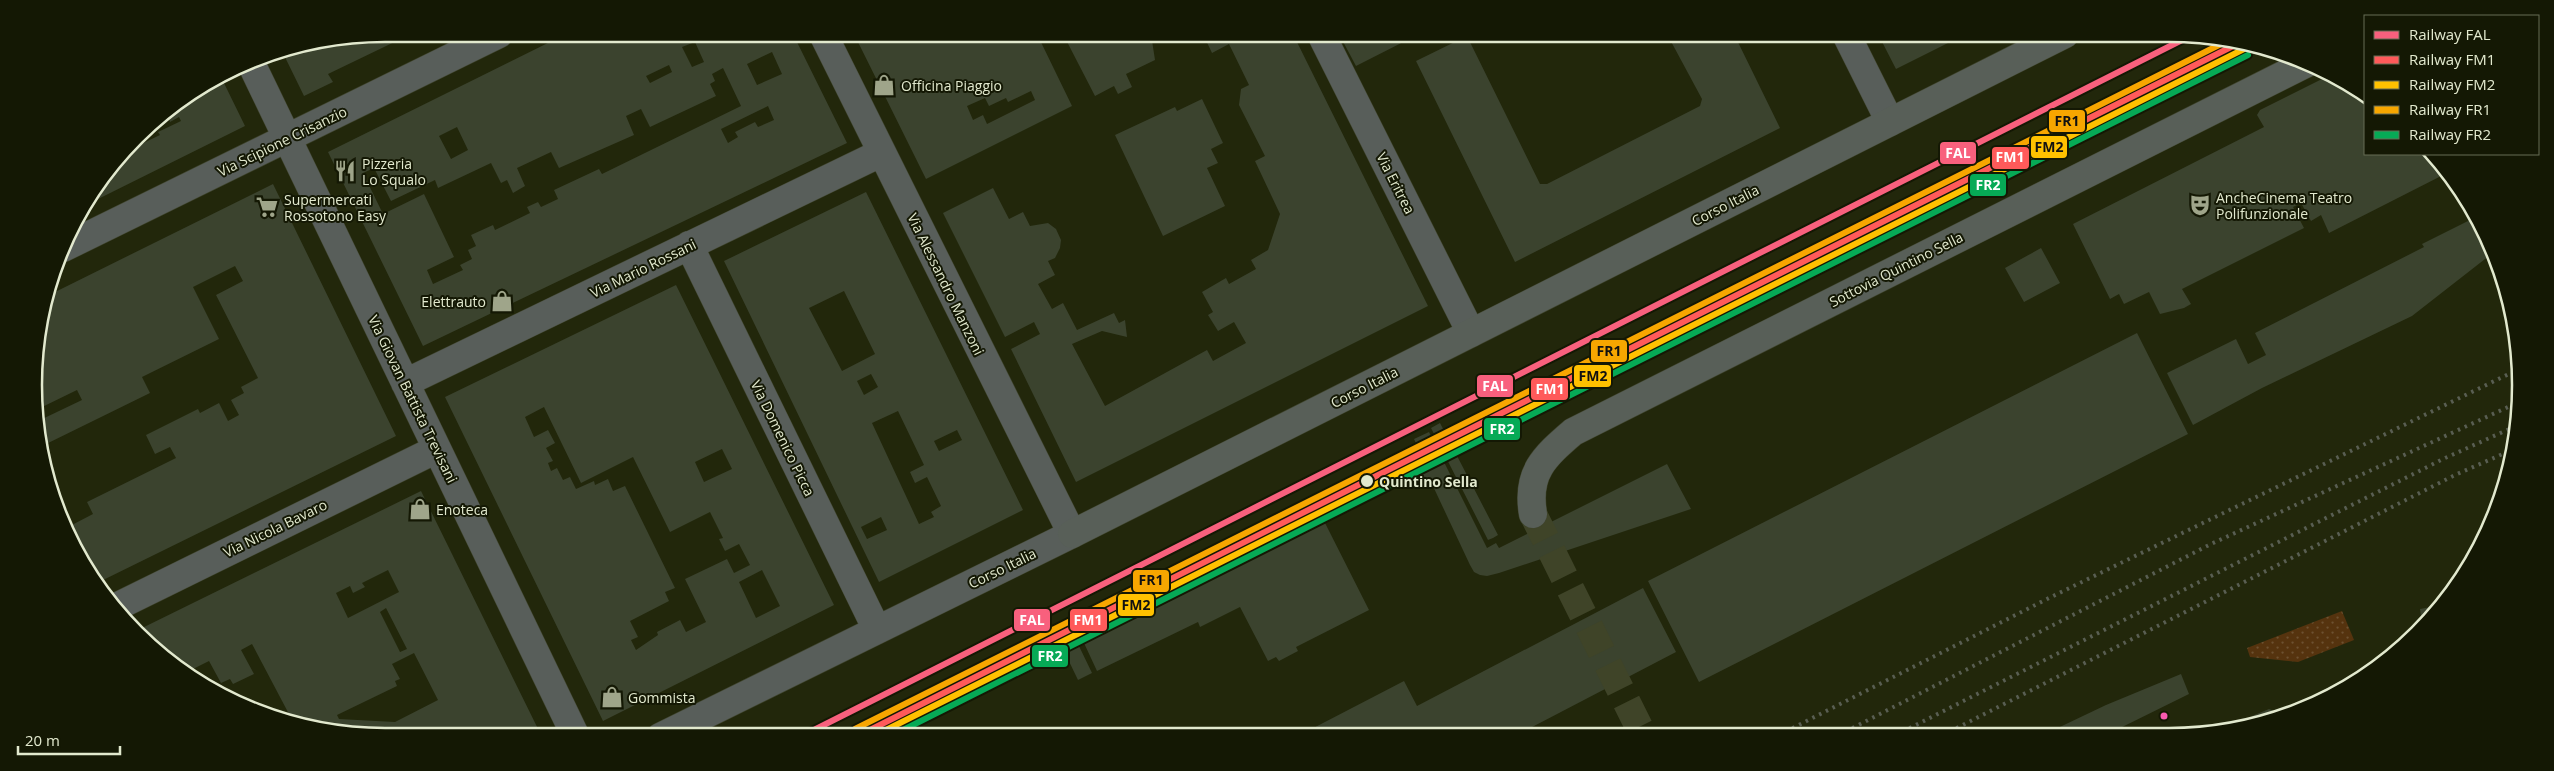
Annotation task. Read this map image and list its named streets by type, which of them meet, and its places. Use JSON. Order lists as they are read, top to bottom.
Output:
{
  "streets": {
    "street": [
      "Via Scipione Crisanzio",
      "Via Eritrea",
      "Corso Italia",
      "Via Mario Rossani",
      "Sottovia Quintino Sella",
      "Via Alessandro Manzoni",
      "Via Giovan Battista Trevisani",
      "Via Domenico Picca",
      "Via Nicola Bavaro"
    ]
  },
  "crossings": [
    ["Via Scipione Crisanzio", "Via Giovan Battista Trevisani"],
    ["Via Eritrea", "Corso Italia"],
    ["Corso Italia", "Via Alessandro Manzoni"],
    ["Corso Italia", "Via Domenico Picca"],
    ["Via Mario Rossani", "Via Alessandro Manzoni"],
    ["Via Mario Rossani", "Via Giovan Battista Trevisani"],
    ["Via Mario Rossani", "Via Domenico Picca"],
    ["Via Giovan Battista Trevisani", "Via Nicola Bavaro"]
  ],
  "places": {
    "shop": [
      "Officina Piaggio",
      "Elettrauto",
      "Enoteca",
      "Gommista"
    ],
    "restaurant": ["Pizzeria Lo Squalo"],
    "theatre": ["AncheCinema Teatro Polifunzionale"],
    "supermarket": ["Supermercati Rossotono Easy"],
    "other": ["Quintino Sella"]
  },
  "lines": [
    "rail line FAL",
    "rail line FR1",
    "rail line FM1",
    "rail line FM2",
    "rail line FR2"
  ],
  "legend": [
    "Railway FAL",
    "Railway FM1",
    "Railway FM2",
    "Railway FR1",
    "Railway FR2"
  ],
  "scale_bar": "20 m"
}
